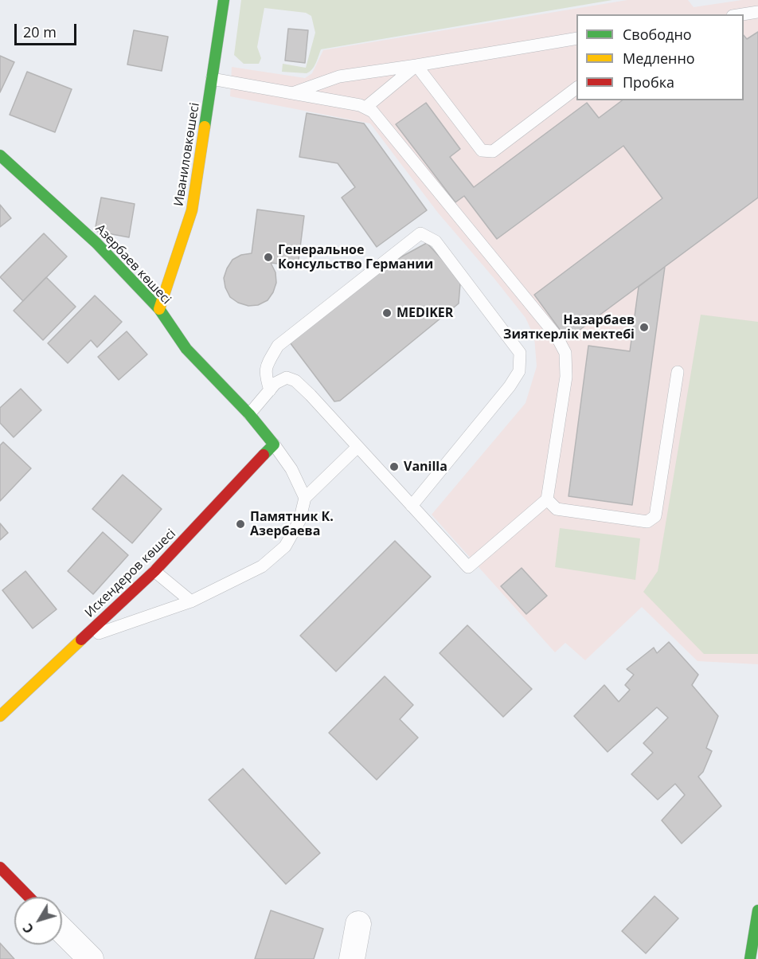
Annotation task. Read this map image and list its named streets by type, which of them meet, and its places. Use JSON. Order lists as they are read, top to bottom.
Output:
{
  "streets": {
    "street": ["Иваниловкөшесі", "Азербаев көшесі", "Искендеров көшесі"]
  },
  "crossings": [
    ["Иваниловкөшесі", "Азербаев көшесі"],
    ["Азербаев көшесі", "Искендеров көшесі"]
  ],
  "places": [
    "Генеральное Консульство Германии",
    "MEDIKER",
    "Назарбаев Зияткерлік мектебі",
    "Vanilla",
    "Памятник К. Азербаева"
  ],
  "legend": ["Свободно", "Медленно", "Пробка"],
  "scale_bar": "20 m",
  "north": "bottom left"
}
